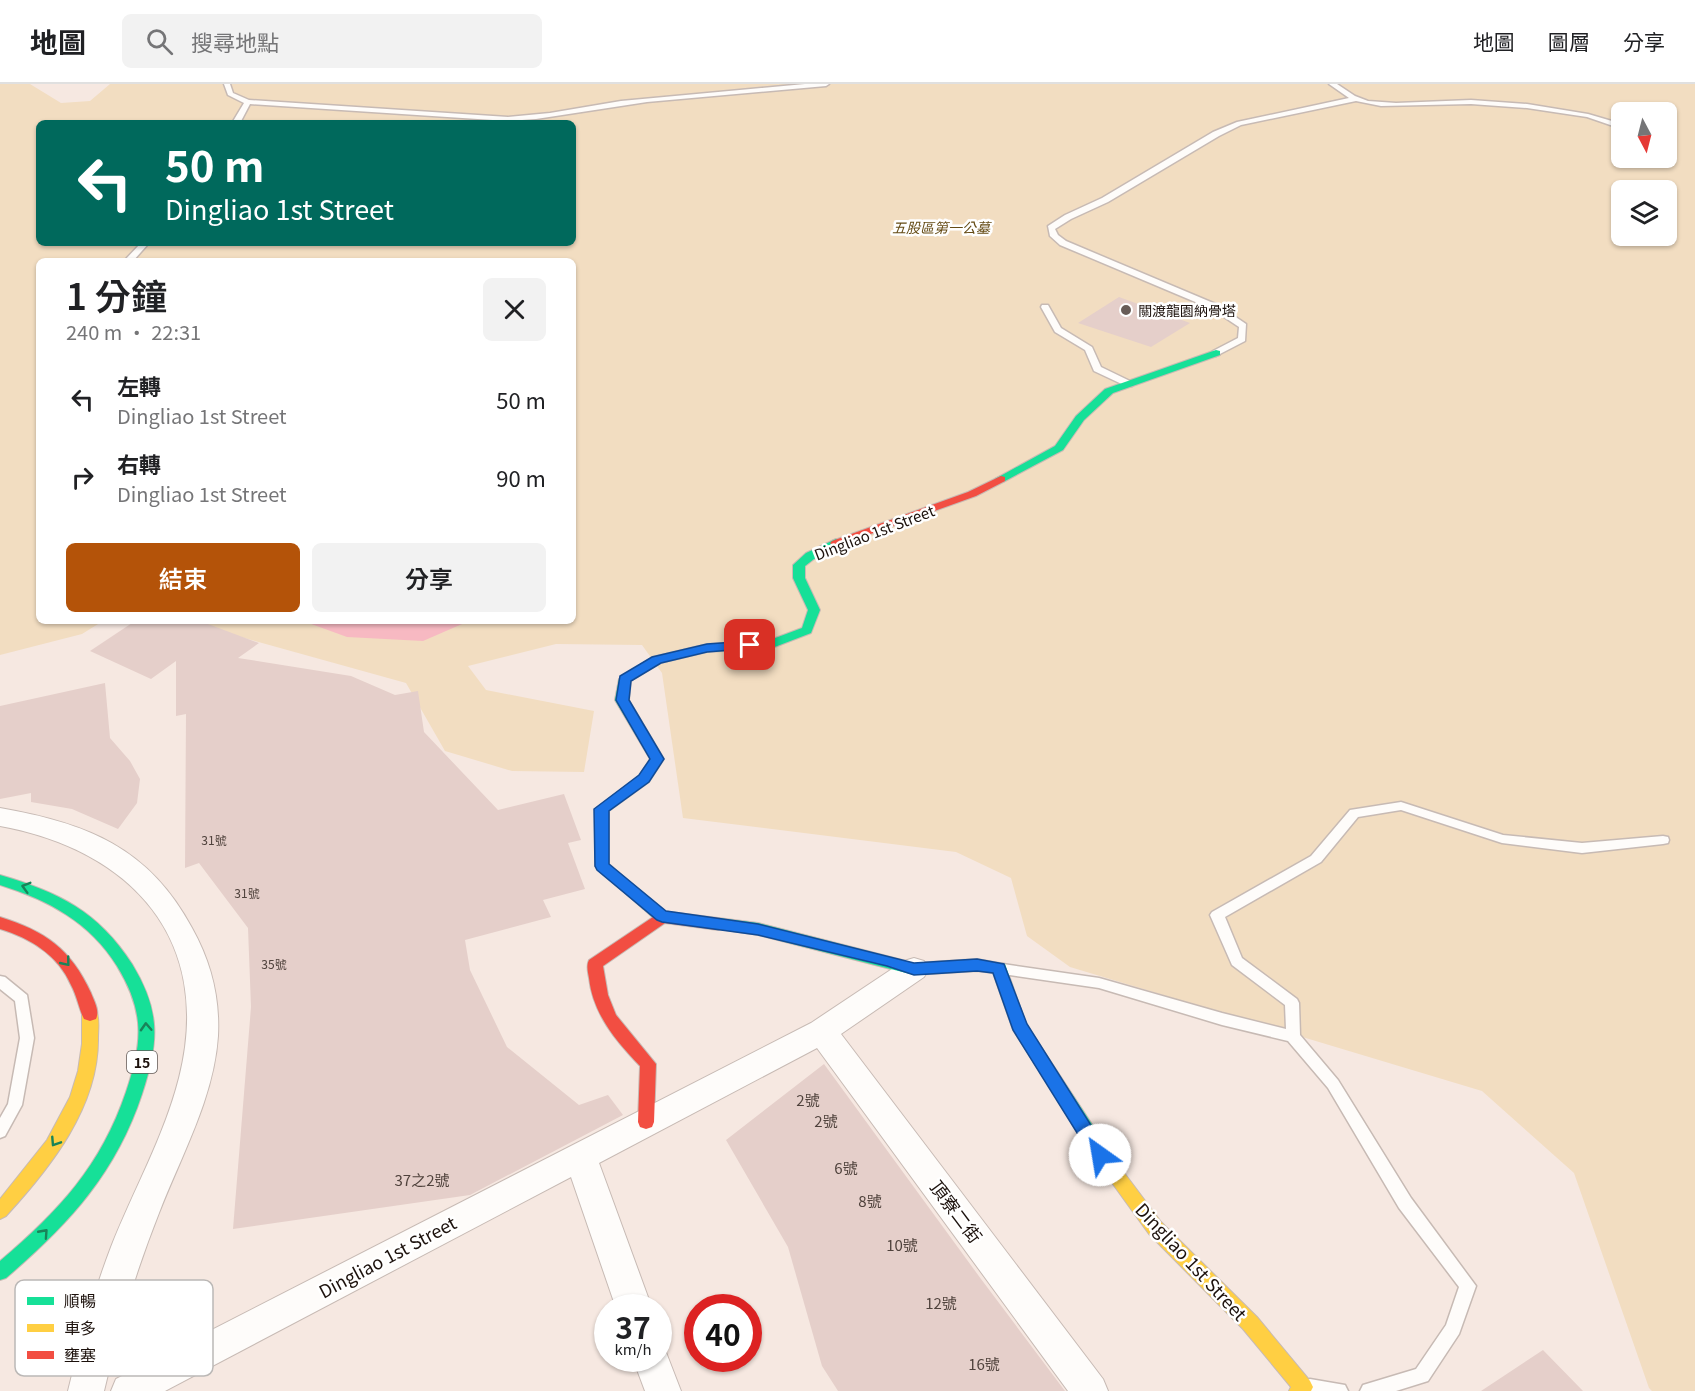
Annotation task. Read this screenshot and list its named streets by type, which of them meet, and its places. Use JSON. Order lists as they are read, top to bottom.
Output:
{
  "streets": {
    "street": ["Dingliao 1st Street", "15", "頂寮二街"]
  },
  "crossings": [
    ["Dingliao 1st Street", "頂寮二街"]
  ],
  "parks": ["五股區第一公墓"],
  "places": ["關渡龍園納骨塔"],
  "house_numbers": [
    "31號",
    "31號",
    "35號",
    "2號",
    "2號",
    "6號",
    "37之2號",
    "8號",
    "10號",
    "12號",
    "16號"
  ],
  "legend": ["順暢", "車多", "壅塞"],
  "north": "bottom",
  "page": {
    "header": "地圖",
    "search": "搜尋地點",
    "nav": ["地圖", "圖層", "分享"],
    "turn": ["50 m", "Dingliao 1st Street"],
    "heading": ["1 分鐘", "240 m · 22:31"],
    "list": [
      {
        "name": "左轉",
        "note": "Dingliao 1st Street",
        "value": "50 m"
      },
      {
        "name": "右轉",
        "note": "Dingliao 1st Street",
        "value": "90 m"
      }
    ],
    "buttons": ["結束", "分享"],
    "speed": "37 km/h",
    "limit": "40"
  }
}
